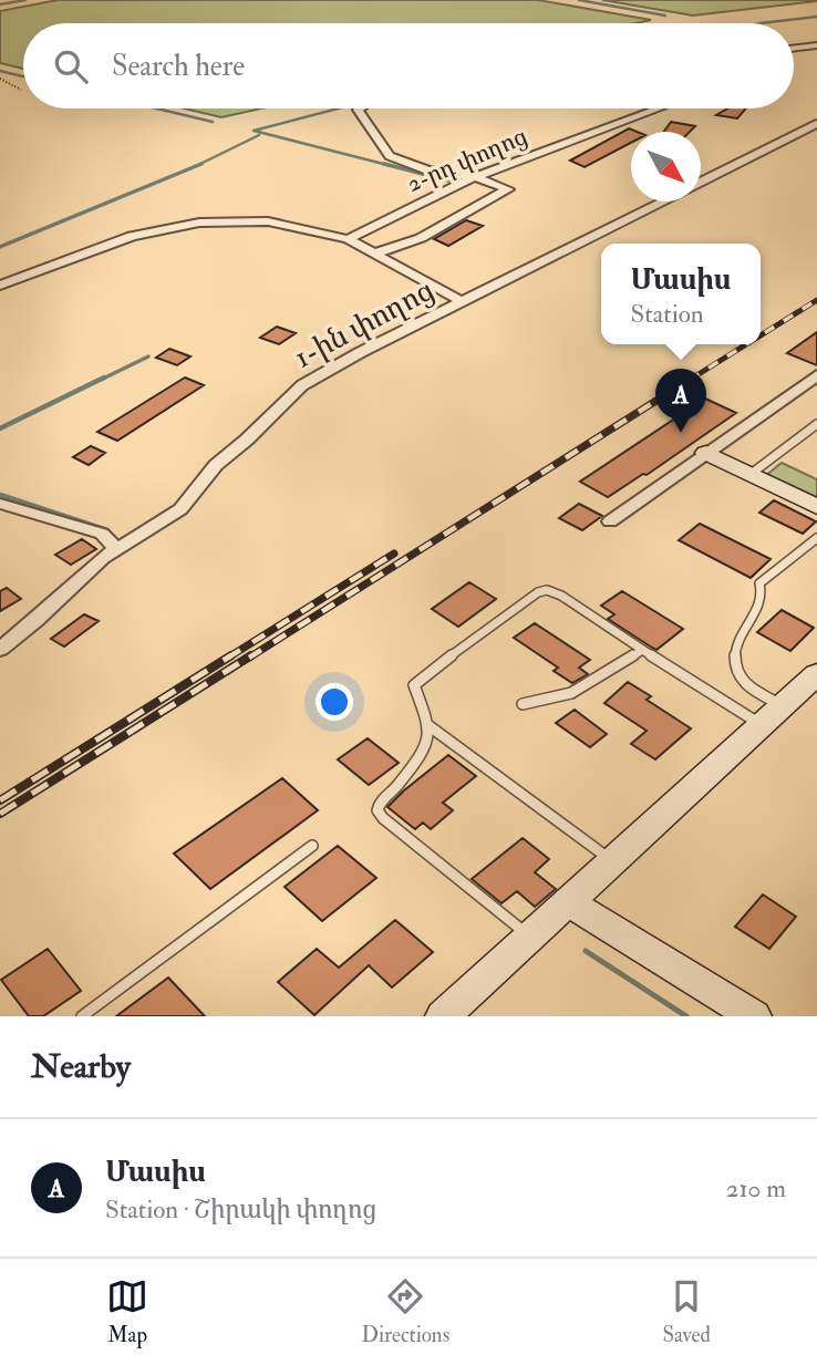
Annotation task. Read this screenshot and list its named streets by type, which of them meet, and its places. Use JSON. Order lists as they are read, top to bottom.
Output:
{
  "streets": {
    "street": ["2-րդ փողոց", "1-ին փողոց"]
  },
  "north": "bottom right",
  "page": {
    "search": "Search here",
    "popup": ["Մասիս", "Station"],
    "pins": "A",
    "heading": "Nearby",
    "list": [
      {
        "mark": "A",
        "name": "Մասիս",
        "note": "Station · Շիրակի փողոց",
        "value": "210 m"
      }
    ],
    "nav": ["Map", "Directions", "Saved"]
  }
}
